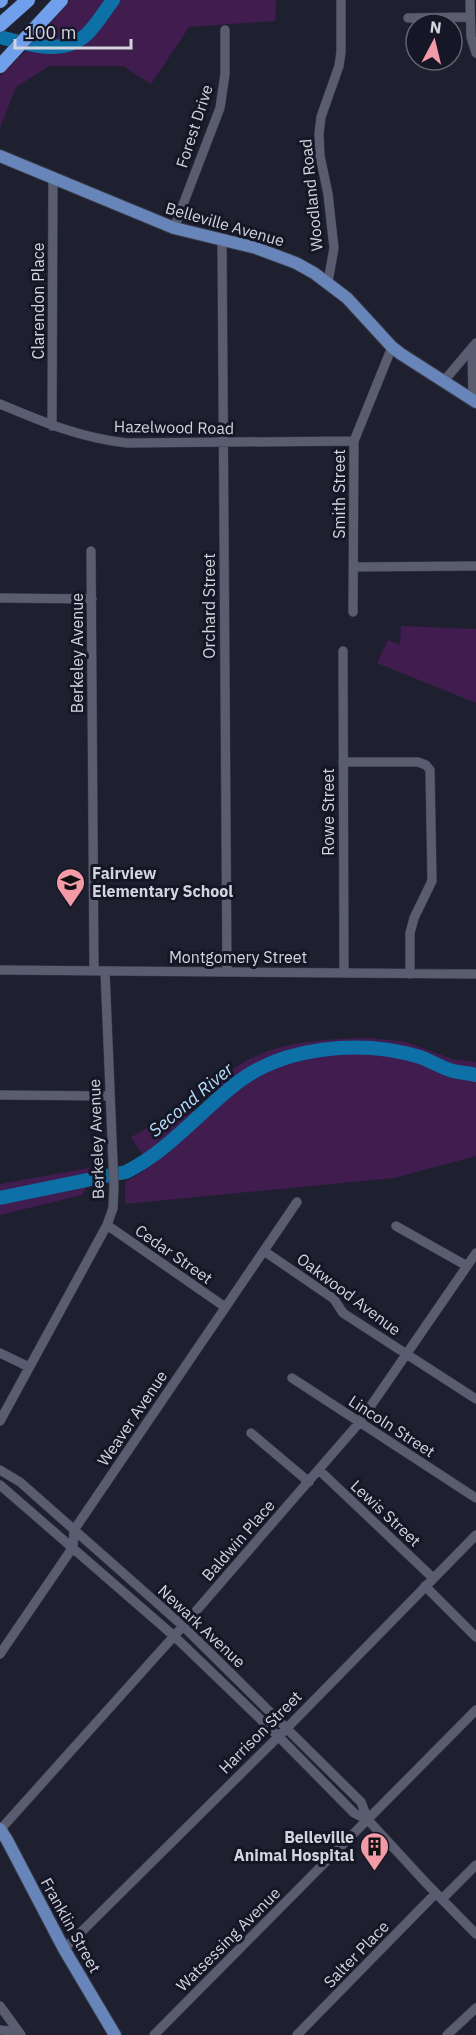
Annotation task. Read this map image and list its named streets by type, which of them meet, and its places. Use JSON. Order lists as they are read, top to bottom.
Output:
{
  "streets": {
    "main road": ["Belleville Avenue", "Franklin Street"],
    "street": [
      "Forest Drive",
      "Woodland Road",
      "Clarendon Place",
      "Hazelwood Road",
      "Smith Street",
      "Orchard Street",
      "Berkeley Avenue",
      "Rowe Street",
      "Montgomery Street",
      "Cedar Street",
      "Oakwood Avenue",
      "Weaver Avenue",
      "Lincoln Street",
      "Lewis Street",
      "Baldwin Place",
      "Newark Avenue",
      "Harrison Street",
      "Watsessing Avenue",
      "Salter Place"
    ]
  },
  "crossings": [
    ["Forest Drive", "Belleville Avenue"],
    ["Woodland Road", "Belleville Avenue"],
    ["Belleville Avenue", "Clarendon Place"],
    ["Belleville Avenue", "Smith Street"],
    ["Belleville Avenue", "Orchard Street"],
    ["Clarendon Place", "Hazelwood Road"],
    ["Hazelwood Road", "Smith Street"],
    ["Hazelwood Road", "Orchard Street"],
    ["Orchard Street", "Montgomery Street"],
    ["Berkeley Avenue", "Montgomery Street"],
    ["Berkeley Avenue", "Cedar Street"],
    ["Rowe Street", "Montgomery Street"],
    ["Cedar Street", "Weaver Avenue"],
    ["Oakwood Avenue", "Weaver Avenue"],
    ["Oakwood Avenue", "Baldwin Place"],
    ["Weaver Avenue", "Newark Avenue"],
    ["Lincoln Street", "Baldwin Place"],
    ["Lewis Street", "Baldwin Place"],
    ["Lewis Street", "Harrison Street"],
    ["Baldwin Place", "Newark Avenue"],
    ["Baldwin Place", "Franklin Street"],
    ["Newark Avenue", "Harrison Street"],
    ["Newark Avenue", "Watsessing Avenue"],
    ["Newark Avenue", "Salter Place"],
    ["Harrison Street", "Franklin Street"]
  ],
  "water": ["Second River"],
  "places": {
    "school or university": ["Fairview Elementary School"],
    "building": ["Belleville Animal Hospital"]
  },
  "scale_bar": "100 m",
  "north": "top"
}
